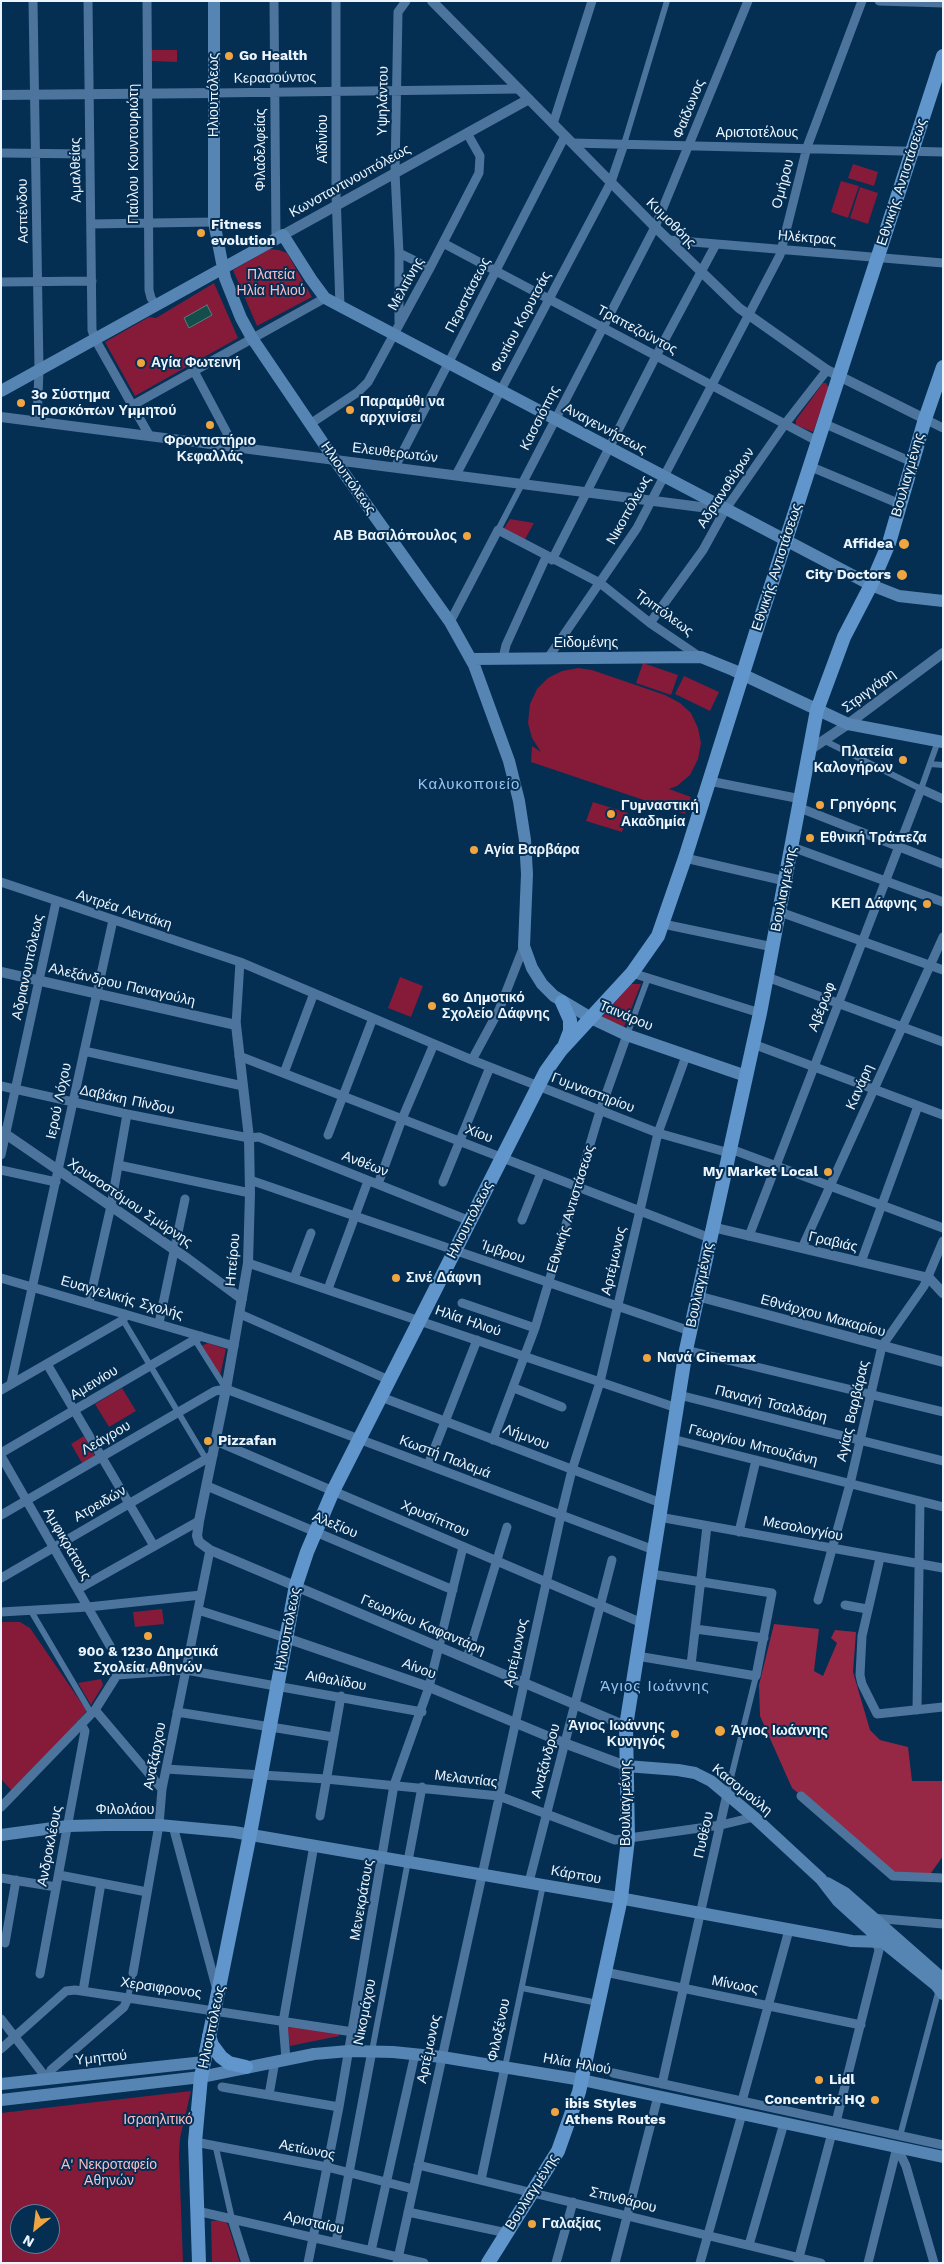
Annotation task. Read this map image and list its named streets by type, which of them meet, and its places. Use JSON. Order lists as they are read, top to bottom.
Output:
{
  "streets": {
    "main road": [
      "Ηλιουπόλεως",
      "Κωνσταντινουπόλεως",
      "Εθνικής Αντιστάσεως",
      "Αναγεννήσεως",
      "Βουλιαγμένης",
      "Τριπόλεως",
      "Ειδομένης",
      "Ταινάρου",
      "Ηλία Ηλιού",
      "Κασομούλη",
      "Φιλολάου",
      "Κάρπου",
      "Υμηττού"
    ],
    "street": [
      "Κερασούντος",
      "Υψηλάντου",
      "Φαίδωνος",
      "Αριστοτέλους",
      "Αϊδινίου",
      "Φιλαδελφείας",
      "Παύλου Κουντουριώτη",
      "Αμαλθείας",
      "Ομήρου",
      "Ασπένδου",
      "Κυμοθόης",
      "Ηλέκτρας",
      "Μελιτίνης",
      "Περιστάσεως",
      "Φωτίου Κορυτσάς",
      "Τραπεζούντος",
      "Κασσιόπης",
      "Ελευθερωτών",
      "Αδριανοθύρων",
      "Νικοπόλεως",
      "Στριγγάρη",
      "Αντρέα Λεντάκη",
      "Αδριανουπόλεως",
      "Αλεξάνδρου Παναγούλη",
      "Αβέρωφ",
      "Κανάρη",
      "Γυμναστηρίου",
      "Δαβάκη Πίνδου",
      "Ιερού Λόχου",
      "Χίου",
      "Ανθέων",
      "Χρυσοστόμου Σμύρνης",
      "Γραβιάς",
      "Ίμβρου",
      "Ηπείρου",
      "Αρτέμωνος",
      "Ευαγγελικής Σχολής",
      "Εθνάρχου Μακαρίου",
      "Αμεινίου",
      "Παναγή Τσαλδάρη",
      "Αγίας Βαρβάρας",
      "Λήμνου",
      "Λεάγρου",
      "Γεωργίου Μπουζιάνη",
      "Κωστή Παλαμά",
      "Ατρειδών",
      "Χρυσίππου",
      "Αλεξίου",
      "Μεσολογγίου",
      "Αμφικράτους",
      "Γεωργίου Καφαντάρη",
      "Αίνου",
      "Αιθαλίδου",
      "Αναξάρχου",
      "Αναξάνδρου",
      "Μελαντίας",
      "Πυθέου",
      "Ανδροκλέους",
      "Μενεκράτους",
      "Μίνωος",
      "Χερσιφρονος",
      "Νικομάχου",
      "Φιλοξένου",
      "Αετίωνος",
      "Σπινθάρου",
      "Αρισταίου"
    ]
  },
  "crossings": [
    ["Κερασούντος", "Ηλιουπόλεως"],
    ["Κερασούντος", "Υψηλάντου"],
    ["Κερασούντος", "Αϊδινίου"],
    ["Κερασούντος", "Φιλαδελφείας"],
    ["Κερασούντος", "Παύλου Κουντουριώτη"],
    ["Κερασούντος", "Αμαλθείας"],
    ["Κερασούντος", "Ασπένδου"],
    ["Κερασούντος", "Κυμοθόης"],
    ["Ηλιουπόλεως", "Κωνσταντινουπόλεως"],
    ["Ηλιουπόλεως", "Εθνικής Αντιστάσεως"],
    ["Ηλιουπόλεως", "Μελιτίνης"],
    ["Ηλιουπόλεως", "Κασσιόπης"],
    ["Ηλιουπόλεως", "Ελευθερωτών"],
    ["Ηλιουπόλεως", "Ειδομένης"],
    ["Ηλιουπόλεως", "Ταινάρου"],
    ["Ηλιουπόλεως", "Γυμναστηρίου"],
    ["Ηλιουπόλεως", "Χίου"],
    ["Ηλιουπόλεως", "Ανθέων"],
    ["Ηλιουπόλεως", "Ίμβρου"],
    ["Ηλιουπόλεως", "Ηλία Ηλιού"],
    ["Ηλιουπόλεως", "Λήμνου"],
    ["Ηλιουπόλεως", "Κωστή Παλαμά"],
    ["Ηλιουπόλεως", "Χρυσίππου"],
    ["Ηλιουπόλεως", "Αλεξίου"],
    ["Ηλιουπόλεως", "Γεωργίου Καφαντάρη"],
    ["Ηλιουπόλεως", "Αίνου"],
    ["Ηλιουπόλεως", "Αιθαλίδου"],
    ["Ηλιουπόλεως", "Μελαντίας"],
    ["Ηλιουπόλεως", "Φιλολάου"],
    ["Ηλιουπόλεως", "Κάρπου"],
    ["Ηλιουπόλεως", "Χερσιφρονος"],
    ["Ηλιουπόλεως", "Υμηττού"],
    ["Ηλιουπόλεως", "Αετίωνος"],
    ["Ηλιουπόλεως", "Αρισταίου"],
    ["Υψηλάντου", "Κωνσταντινουπόλεως"],
    ["Υψηλάντου", "Μελιτίνης"],
    ["Υψηλάντου", "Αναγεννήσεως"],
    ["Φαίδωνος", "Αριστοτέλους"],
    ["Φαίδωνος", "Κυμοθόης"],
    ["Φαίδωνος", "Κασσιόπης"],
    ["Αριστοτέλους", "Εθνικής Αντιστάσεως"],
    ["Αριστοτέλους", "Ομήρου"],
    ["Αριστοτέλους", "Κυμοθόης"],
    ["Αριστοτέλους", "Περιστάσεως"],
    ["Αριστοτέλους", "Φωτίου Κορυτσάς"],
    ["Αϊδινίου", "Κωνσταντινουπόλεως"],
    ["Αϊδινίου", "Αναγεννήσεως"],
    ["Φιλαδελφείας", "Κωνσταντινουπόλεως"],
    ["Παύλου Κουντουριώτη", "Κωνσταντινουπόλεως"],
    ["Αμαλθείας", "Κωνσταντινουπόλεως"],
    ["Κωνσταντινουπόλεως", "Ασπένδου"],
    ["Κωνσταντινουπόλεως", "Κυμοθόης"],
    ["Κωνσταντινουπόλεως", "Μελιτίνης"],
    ["Εθνικής Αντιστάσεως", "Κυμοθόης"],
    ["Εθνικής Αντιστάσεως", "Ηλέκτρας"],
    ["Εθνικής Αντιστάσεως", "Τραπεζούντος"],
    ["Εθνικής Αντιστάσεως", "Αναγεννήσεως"],
    ["Εθνικής Αντιστάσεως", "Αδριανοθύρων"],
    ["Εθνικής Αντιστάσεως", "Τριπόλεως"],
    ["Εθνικής Αντιστάσεως", "Ταινάρου"],
    ["Εθνικής Αντιστάσεως", "Γυμναστηρίου"],
    ["Εθνικής Αντιστάσεως", "Χίου"],
    ["Εθνικής Αντιστάσεως", "Ίμβρου"],
    ["Εθνικής Αντιστάσεως", "Ηλία Ηλιού"],
    ["Εθνικής Αντιστάσεως", "Λήμνου"],
    ["Ομήρου", "Κυμοθόης"],
    ["Ομήρου", "Ηλέκτρας"],
    ["Ομήρου", "Νικοπόλεως"],
    ["Ασπένδου", "Ελευθερωτών"],
    ["Κυμοθόης", "Ηλέκτρας"],
    ["Κυμοθόης", "Περιστάσεως"],
    ["Κυμοθόης", "Φωτίου Κορυτσάς"],
    ["Κυμοθόης", "Κασσιόπης"],
    ["Κυμοθόης", "Βουλιαγμένης"],
    ["Κυμοθόης", "Αδριανοθύρων"],
    ["Κυμοθόης", "Νικοπόλεως"],
    ["Μελιτίνης", "Τραπεζούντος"],
    ["Μελιτίνης", "Αναγεννήσεως"],
    ["Περιστάσεως", "Τραπεζούντος"],
    ["Περιστάσεως", "Αναγεννήσεως"],
    ["Περιστάσεως", "Ελευθερωτών"],
    ["Φωτίου Κορυτσάς", "Τραπεζούντος"],
    ["Φωτίου Κορυτσάς", "Αναγεννήσεως"],
    ["Φωτίου Κορυτσάς", "Ελευθερωτών"],
    ["Τραπεζούντος", "Κασσιόπης"],
    ["Τραπεζούντος", "Αδριανοθύρων"],
    ["Τραπεζούντος", "Νικοπόλεως"],
    ["Κασσιόπης", "Αναγεννήσεως"],
    ["Κασσιόπης", "Ελευθερωτών"],
    ["Κασσιόπης", "Τριπόλεως"],
    ["Αναγεννήσεως", "Ελευθερωτών"],
    ["Αναγεννήσεως", "Βουλιαγμένης"],
    ["Αναγεννήσεως", "Αδριανοθύρων"],
    ["Αναγεννήσεως", "Νικοπόλεως"],
    ["Ελευθερωτών", "Αδριανοθύρων"],
    ["Ελευθερωτών", "Νικοπόλεως"],
    ["Βουλιαγμένης", "Τριπόλεως"],
    ["Βουλιαγμένης", "Στριγγάρη"],
    ["Βουλιαγμένης", "Ταινάρου"],
    ["Βουλιαγμένης", "Γυμναστηρίου"],
    ["Βουλιαγμένης", "Χίου"],
    ["Βουλιαγμένης", "Γραβιάς"],
    ["Βουλιαγμένης", "Ίμβρου"],
    ["Βουλιαγμένης", "Εθνάρχου Μακαρίου"],
    ["Βουλιαγμένης", "Ηλία Ηλιού"],
    ["Βουλιαγμένης", "Παναγή Τσαλδάρη"],
    ["Βουλιαγμένης", "Λήμνου"],
    ["Βουλιαγμένης", "Γεωργίου Μπουζιάνη"],
    ["Βουλιαγμένης", "Κωστή Παλαμά"],
    ["Βουλιαγμένης", "Χρυσίππου"],
    ["Βουλιαγμένης", "Μεσολογγίου"],
    ["Βουλιαγμένης", "Γεωργίου Καφαντάρη"],
    ["Βουλιαγμένης", "Αίνου"],
    ["Βουλιαγμένης", "Μελαντίας"],
    ["Βουλιαγμένης", "Κασομούλη"],
    ["Βουλιαγμένης", "Κάρπου"],
    ["Βουλιαγμένης", "Μίνωος"],
    ["Βουλιαγμένης", "Σπινθάρου"],
    ["Αδριανοθύρων", "Τριπόλεως"],
    ["Νικοπόλεως", "Τριπόλεως"],
    ["Νικοπόλεως", "Ειδομένης"],
    ["Τριπόλεως", "Ειδομένης"],
    ["Τριπόλεως", "Στριγγάρη"],
    ["Αντρέα Λεντάκη", "Αδριανουπόλεως"],
    ["Αντρέα Λεντάκη", "Γυμναστηρίου"],
    ["Αντρέα Λεντάκη", "Ιερού Λόχου"],
    ["Αντρέα Λεντάκη", "Ηπείρου"],
    ["Αδριανουπόλεως", "Αλεξάνδρου Παναγούλη"],
    ["Αδριανουπόλεως", "Δαβάκη Πίνδου"],
    ["Αδριανουπόλεως", "Χρυσοστόμου Σμύρνης"],
    ["Αλεξάνδρου Παναγούλη", "Ιερού Λόχου"],
    ["Αλεξάνδρου Παναγούλη", "Ηπείρου"],
    ["Αβέρωφ", "Γυμναστηρίου"],
    ["Αβέρωφ", "Γραβιάς"],
    ["Ταινάρου", "Αρτέμωνος"],
    ["Κανάρη", "Γυμναστηρίου"],
    ["Κανάρη", "Γραβιάς"],
    ["Γυμναστηρίου", "Ηπείρου"],
    ["Γυμναστηρίου", "Αρτέμωνος"],
    ["Δαβάκη Πίνδου", "Ιερού Λόχου"],
    ["Δαβάκη Πίνδου", "Ανθέων"],
    ["Δαβάκη Πίνδου", "Ηπείρου"],
    ["Ιερού Λόχου", "Χρυσοστόμου Σμύρνης"],
    ["Ιερού Λόχου", "Ευαγγελικής Σχολής"],
    ["Χίου", "Γραβιάς"],
    ["Χίου", "Ηπείρου"],
    ["Χίου", "Αρτέμωνος"],
    ["Ανθέων", "Ηπείρου"],
    ["Χρυσοστόμου Σμύρνης", "Ηπείρου"],
    ["Γραβιάς", "Αγίας Βαρβάρας"],
    ["Ίμβρου", "Ηπείρου"],
    ["Ίμβρου", "Αρτέμωνος"],
    ["Ηπείρου", "Ευαγγελικής Σχολής"],
    ["Ηπείρου", "Ηλία Ηλιού"],
    ["Ηπείρου", "Λεάγρου"],
    ["Ηπείρου", "Κωστή Παλαμά"],
    ["Ηπείρου", "Ατρειδών"],
    ["Ηπείρου", "Χρυσίππου"],
    ["Ηπείρου", "Αλεξίου"],
    ["Ηπείρου", "Γεωργίου Καφαντάρη"],
    ["Ηπείρου", "Αναξάρχου"],
    ["Αρτέμωνος", "Ηλία Ηλιού"],
    ["Αρτέμωνος", "Λήμνου"],
    ["Αρτέμωνος", "Κωστή Παλαμά"],
    ["Αρτέμωνος", "Χρυσίππου"],
    ["Αρτέμωνος", "Γεωργίου Καφαντάρη"],
    ["Αρτέμωνος", "Αίνου"],
    ["Αρτέμωνος", "Μελαντίας"],
    ["Αρτέμωνος", "Κάρπου"],
    ["Αρτέμωνος", "Αετίωνος"],
    ["Αρτέμωνος", "Σπινθάρου"],
    ["Αρτέμωνος", "Αρισταίου"],
    ["Ευαγγελικής Σχολής", "Αμεινίου"],
    ["Εθνάρχου Μακαρίου", "Αγίας Βαρβάρας"],
    ["Ηλία Ηλιού", "Παναγή Τσαλδάρη"],
    ["Ηλία Ηλιού", "Πυθέου"],
    ["Ηλία Ηλιού", "Μενεκράτους"],
    ["Ηλία Ηλιού", "Νικομάχου"],
    ["Ηλία Ηλιού", "Φιλοξένου"],
    ["Αμεινίου", "Αμφικράτους"],
    ["Παναγή Τσαλδάρη", "Αγίας Βαρβάρας"],
    ["Αγίας Βαρβάρας", "Γεωργίου Μπουζιάνη"],
    ["Αγίας Βαρβάρας", "Μεσολογγίου"],
    ["Λήμνου", "Μεσολογγίου"],
    ["Λεάγρου", "Κωστή Παλαμά"],
    ["Λεάγρου", "Αμφικράτους"],
    ["Ατρειδών", "Αμφικράτους"],
    ["Χρυσίππου", "Αναξάνδρου"],
    ["Χρυσίππου", "Μενεκράτους"],
    ["Αλεξίου", "Μενεκράτους"],
    ["Γεωργίου Καφαντάρη", "Αναξάρχου"],
    ["Γεωργίου Καφαντάρη", "Αναξάνδρου"],
    ["Γεωργίου Καφαντάρη", "Μενεκράτους"],
    ["Αίνου", "Αναξάρχου"],
    ["Αίνου", "Αναξάνδρου"],
    ["Αίνου", "Κασομούλη"],
    ["Αίνου", "Μενεκράτους"],
    ["Αιθαλίδου", "Αναξάρχου"],
    ["Αιθαλίδου", "Μενεκράτους"],
    ["Αναξάρχου", "Μελαντίας"],
    ["Αναξάρχου", "Φιλολάου"],
    ["Αναξάρχου", "Χερσιφρονος"],
    ["Αναξάνδρου", "Μελαντίας"],
    ["Αναξάνδρου", "Κάρπου"],
    ["Μελαντίας", "Κασομούλη"],
    ["Μελαντίας", "Πυθέου"],
    ["Μελαντίας", "Μενεκράτους"],
    ["Μελαντίας", "Νικομάχου"],
    ["Κασομούλη", "Πυθέου"],
    ["Κασομούλη", "Κάρπου"],
    ["Φιλολάου", "Ανδροκλέους"],
    ["Φιλολάου", "Κάρπου"],
    ["Πυθέου", "Κάρπου"],
    ["Πυθέου", "Μίνωος"],
    ["Πυθέου", "Σπινθάρου"],
    ["Κάρπου", "Μενεκράτους"],
    ["Κάρπου", "Νικομάχου"],
    ["Κάρπου", "Φιλοξένου"],
    ["Μενεκράτους", "Χερσιφρονος"],
    ["Μενεκράτους", "Αετίωνος"],
    ["Μενεκράτους", "Αρισταίου"],
    ["Νικομάχου", "Αετίωνος"],
    ["Νικομάχου", "Αρισταίου"],
    ["Φιλοξένου", "Σπινθάρου"]
  ],
  "districts": ["Καλυκοποιείο", "Άγιος Ιωάννης"],
  "parks": ["Πλατεία Ηλία Ηλιού", "Ισραηλιτικό", "Α' Νεκροταφείο Αθηνών"],
  "places": [
    "Go Health",
    "Fitness evolution",
    "Αγία Φωτεινή",
    "3o Σύστημα Προσκόπων Υμμητού",
    "Παραμύθι να αρχινίσει",
    "Φροντιστήριο Κεφαλλάς",
    "ΑΒ Βασιλόπουλος",
    "Affidea",
    "City Doctors",
    "Πλατεία Καλογήρων",
    "Γρηγόρης",
    "Γυμναστική Ακαδημία",
    "Εθνική Τράπεζα",
    "Αγία Βαρβάρα",
    "ΚΕΠ Δάφνης",
    "6ο Δημοτικό Σχολείο Δάφνης",
    "My Market Local",
    "Σινέ Δάφνη",
    "Νανά Cinemax",
    "Pizzafan",
    "90ο & 123ο Δημοτικά Σχολεία Αθηνών",
    "Άγιος Ιωάννης",
    "Άγιος Ιωάννης Κυνηγός",
    "Lidl",
    "Concentrix HQ",
    "ibis Styles Athens Routes",
    "Γαλαξίας"
  ],
  "north": "bottom left"
}
